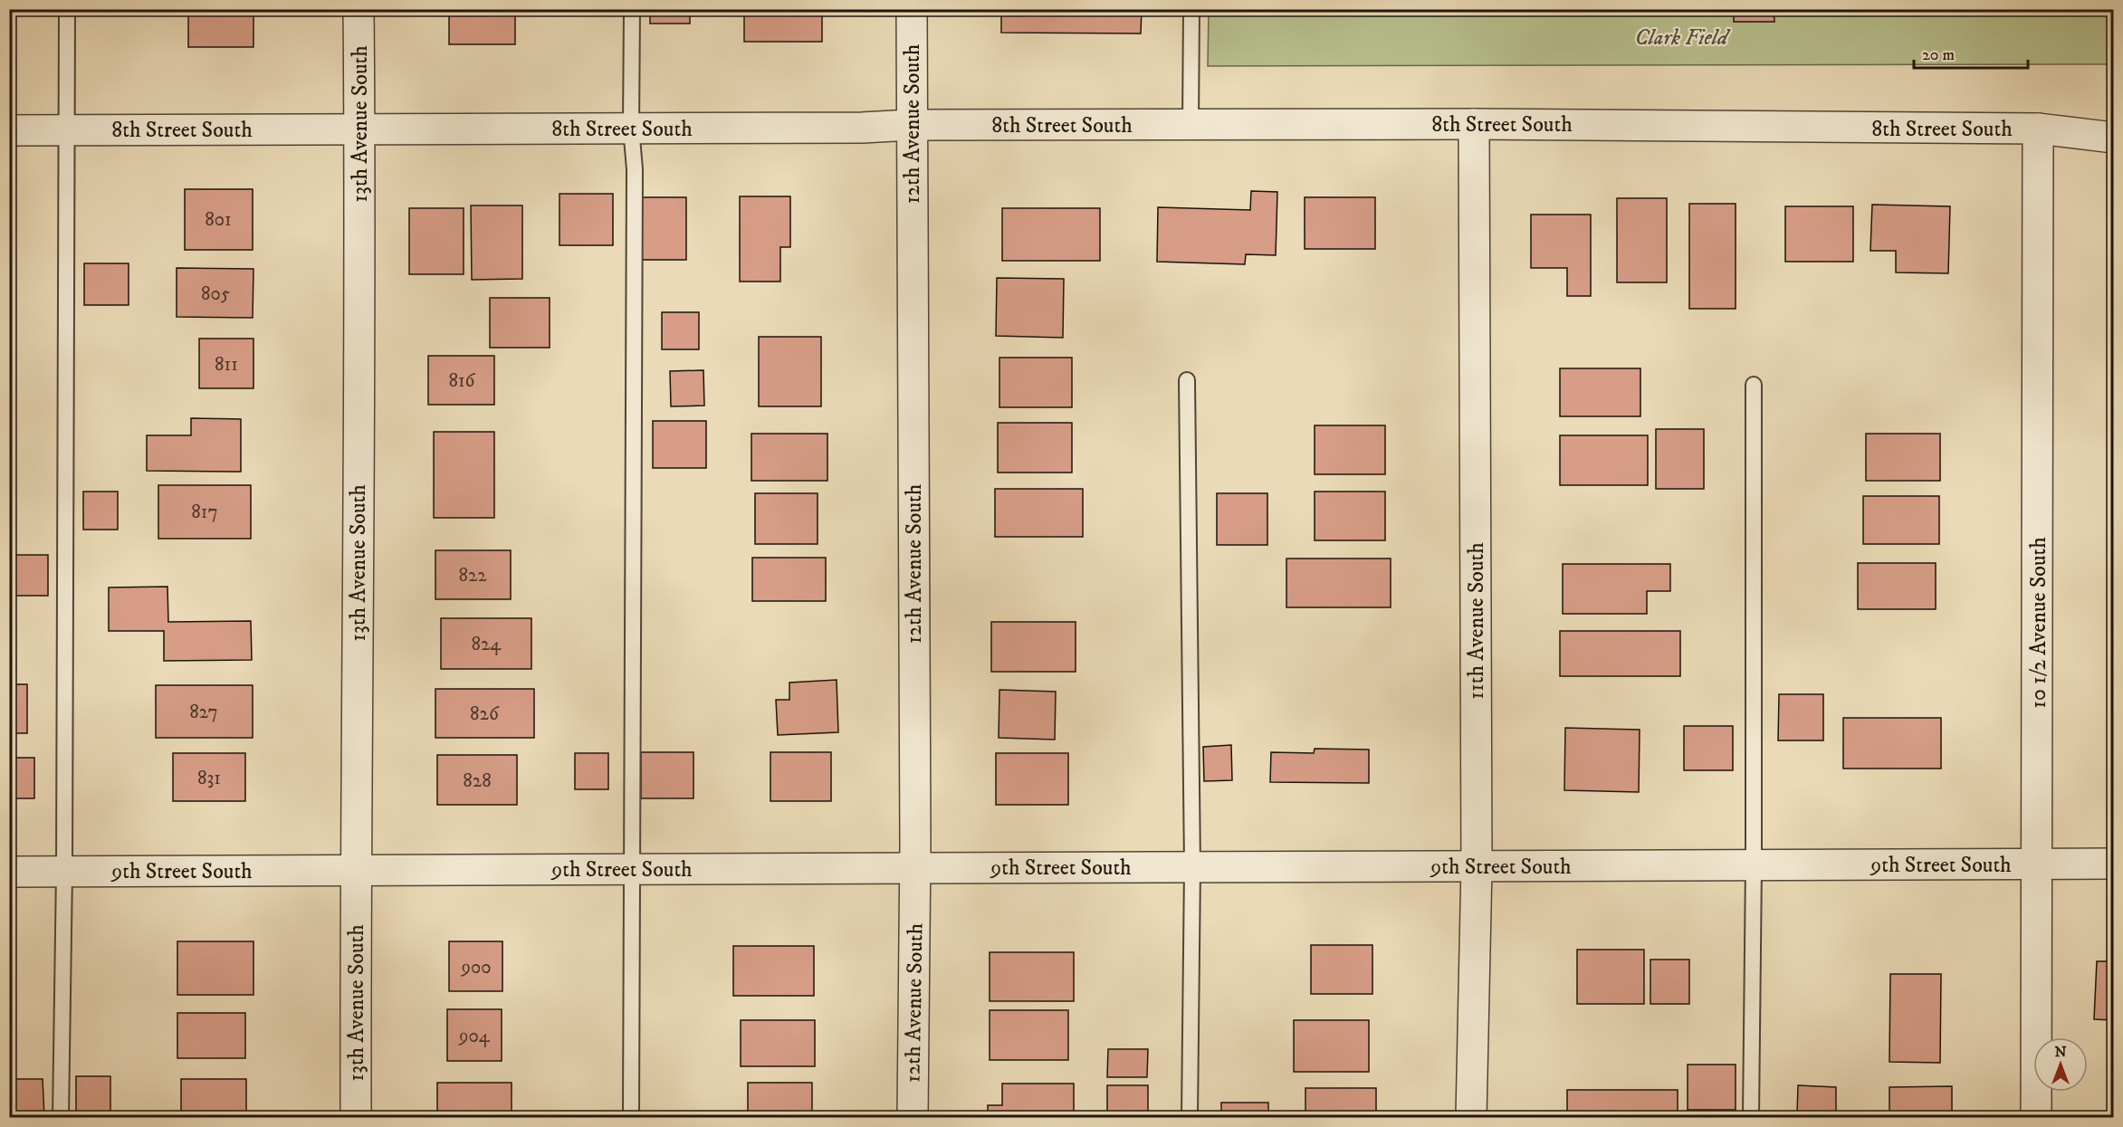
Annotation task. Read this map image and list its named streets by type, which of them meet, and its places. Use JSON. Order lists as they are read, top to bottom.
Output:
{
  "streets": {
    "street": [
      "13th Avenue South",
      "12th Avenue South",
      "8th Street South",
      "11th Avenue South",
      "10 1/2 Avenue South",
      "9th Street South"
    ]
  },
  "crossings": [
    ["13th Avenue South", "8th Street South"],
    ["13th Avenue South", "9th Street South"],
    ["12th Avenue South", "8th Street South"],
    ["12th Avenue South", "9th Street South"],
    ["8th Street South", "11th Avenue South"],
    ["8th Street South", "10 1/2 Avenue South"],
    ["11th Avenue South", "9th Street South"],
    ["10 1/2 Avenue South", "9th Street South"]
  ],
  "parks": ["Clark Field"],
  "house_numbers": [
    "801",
    "805",
    "811",
    "816",
    "817",
    "822",
    "824",
    "827",
    "826",
    "831",
    "828",
    "900",
    "904"
  ],
  "scale_bar": "20 m",
  "north": "top"
}
